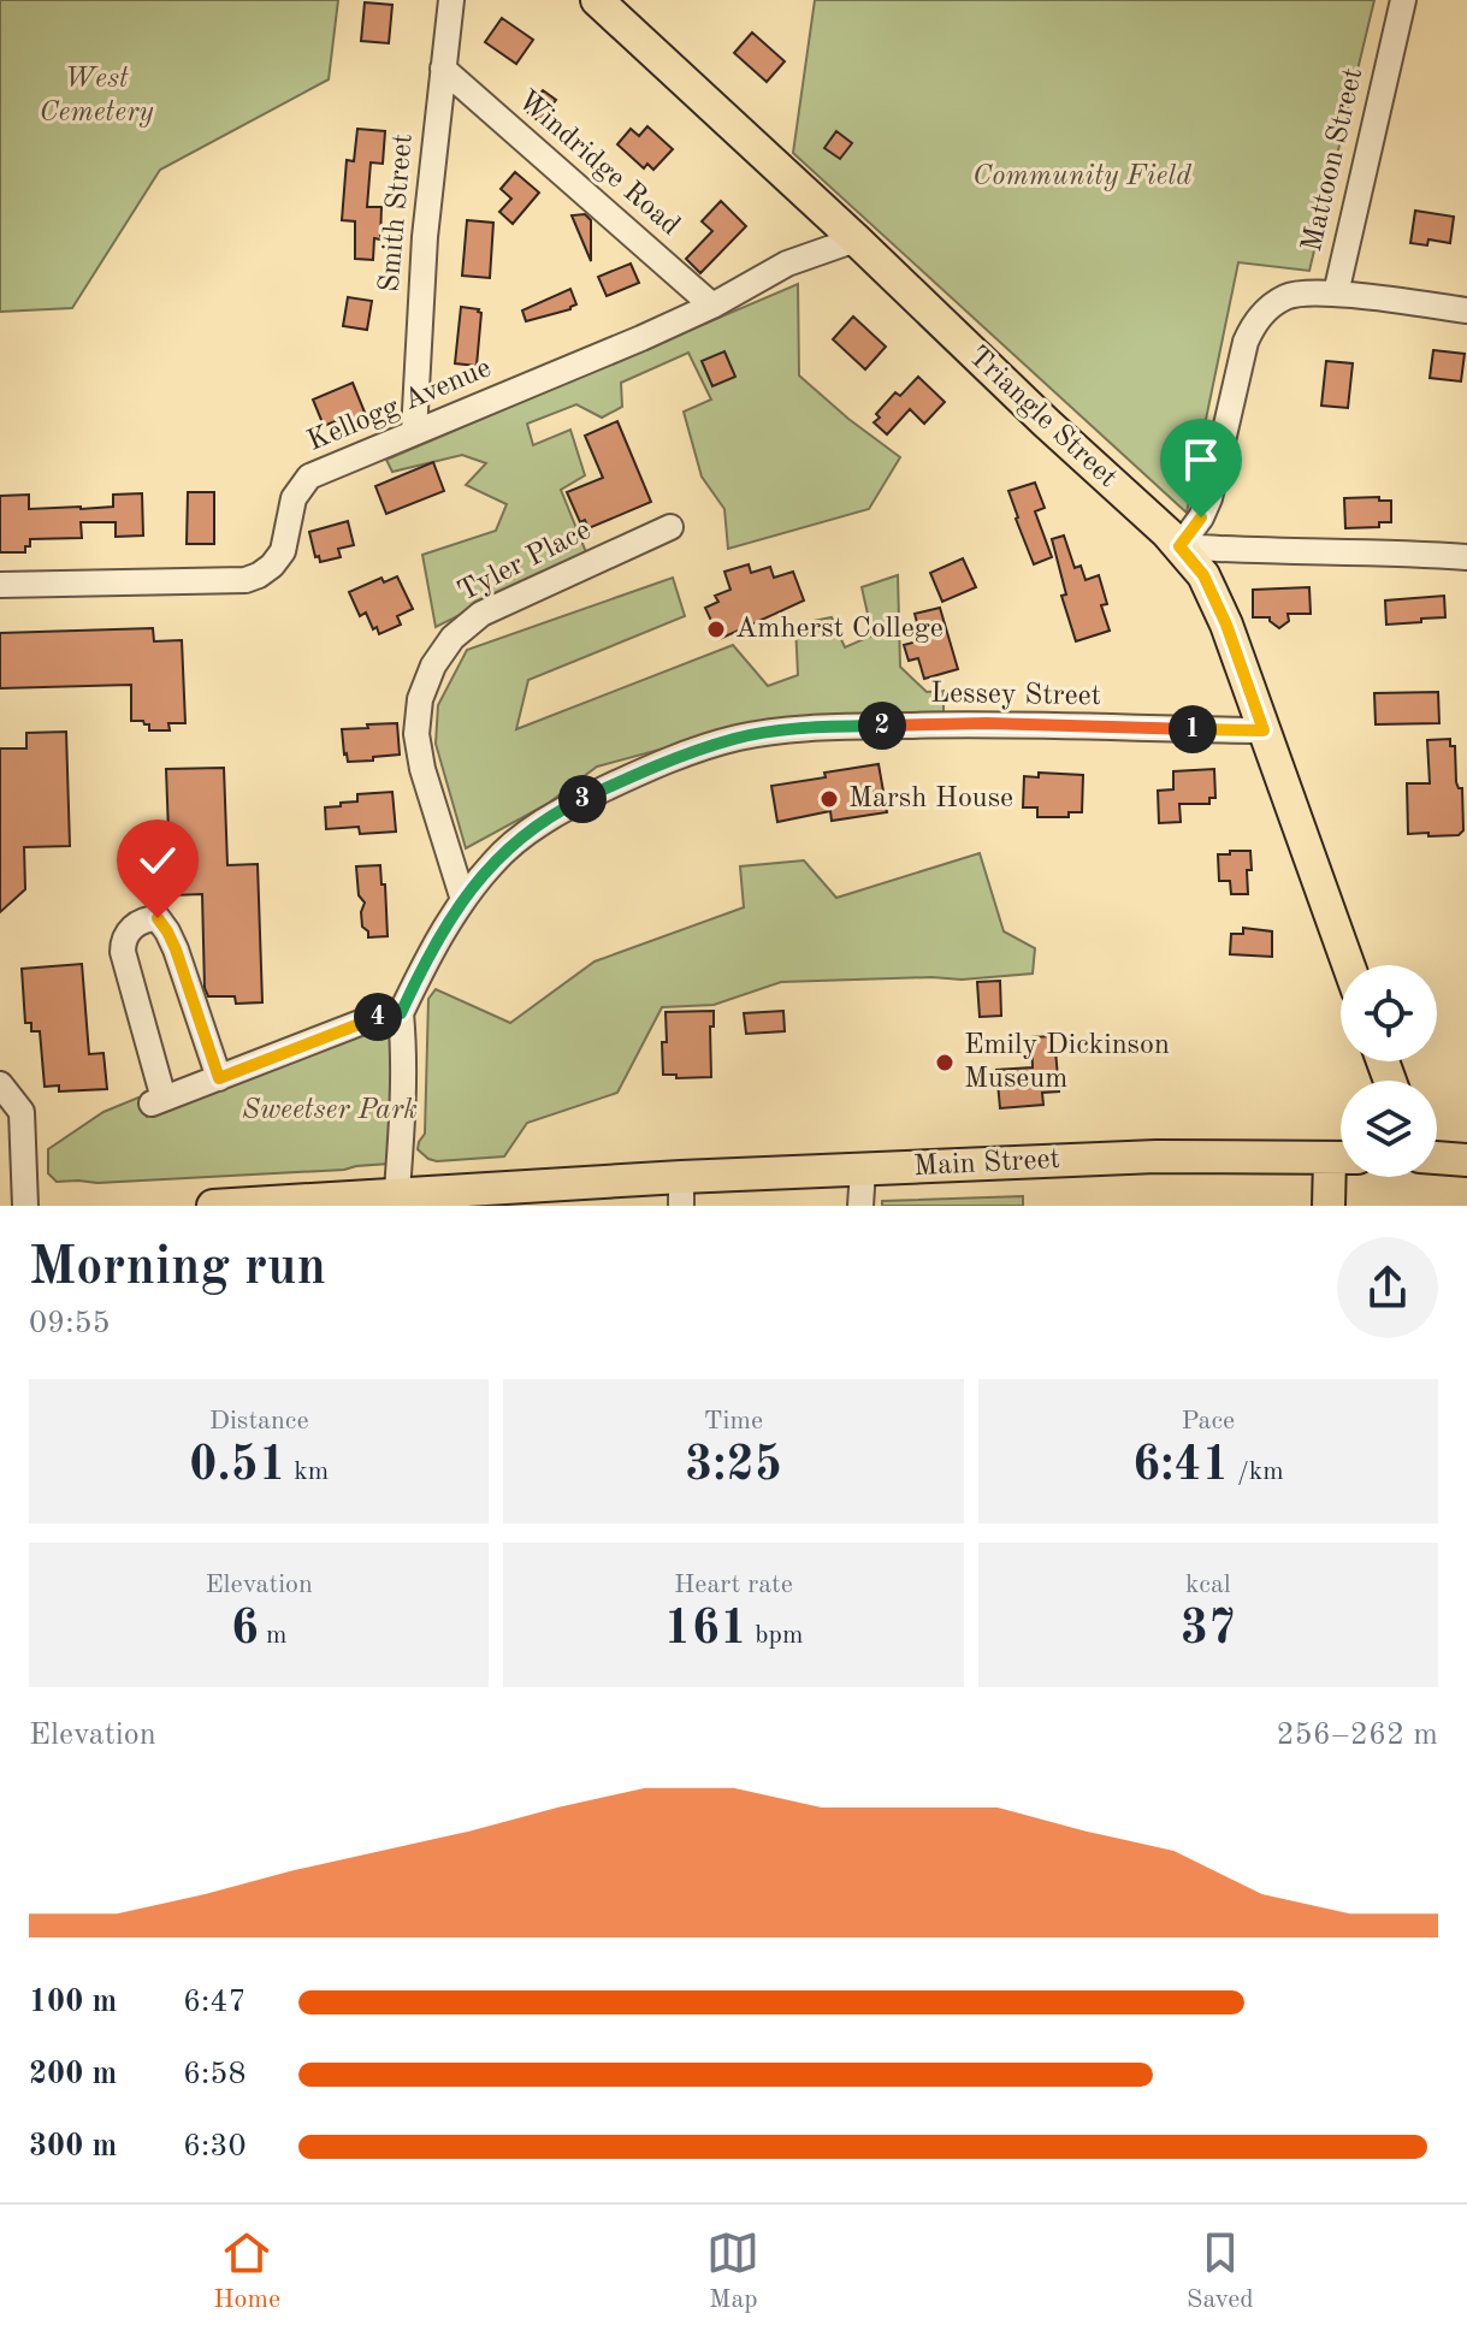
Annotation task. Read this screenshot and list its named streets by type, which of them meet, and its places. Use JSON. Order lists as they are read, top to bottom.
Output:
{
  "streets": {
    "main road": ["Triangle Street", "Main Street"],
    "street": [
      "Mattoon Street",
      "Windridge Road",
      "Smith Street",
      "Kellogg Avenue",
      "Tyler Place",
      "Lessey Street"
    ]
  },
  "crossings": [
    ["Mattoon Street", "Triangle Street"],
    ["Windridge Road", "Smith Street"],
    ["Windridge Road", "Kellogg Avenue"],
    ["Smith Street", "Kellogg Avenue"],
    ["Kellogg Avenue", "Triangle Street"],
    ["Triangle Street", "Lessey Street"],
    ["Tyler Place", "Lessey Street"]
  ],
  "parks": ["West Cemetery", "Community Field", "Sweetser Park"],
  "places": ["Amherst College", "Marsh House", "Emily Dickinson Museum"],
  "page": {
    "pins": [
      "2",
      "1",
      "3",
      "4"
    ],
    "heading": ["Morning run", "09:55"],
    "stats": [
      ["Distance", "0.51 km"],
      ["Time", "3:25"],
      ["Pace", "6:41 /km"],
      ["Elevation", "6 m"],
      ["Heart rate", "161 bpm"],
      ["kcal", "37"]
    ],
    "chart": ["Elevation", "256–262 m"],
    "list": [
      {
        "name": "100 m",
        "note": "6:47"
      },
      {
        "name": "200 m",
        "note": "6:58"
      },
      {
        "name": "300 m",
        "note": "6:30"
      }
    ],
    "tabs": ["Home", "Map", "Saved"]
  }
}
